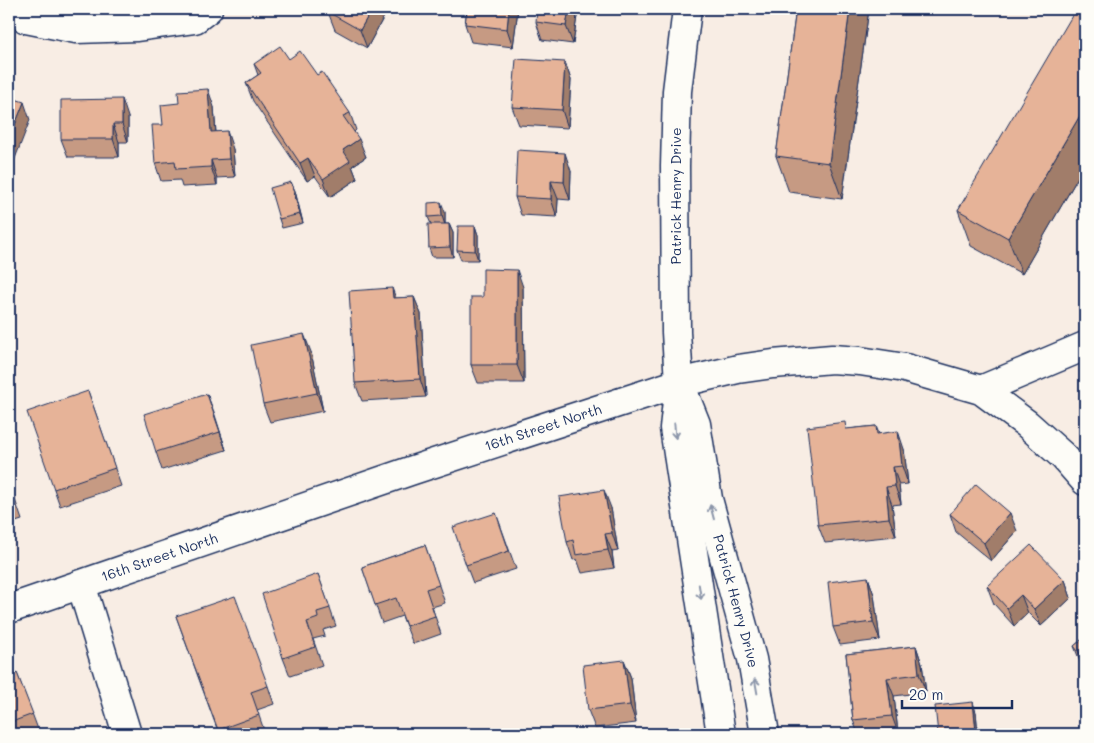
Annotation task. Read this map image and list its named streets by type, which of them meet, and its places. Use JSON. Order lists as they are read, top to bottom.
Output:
{
  "streets": {
    "street": ["Patrick Henry Drive", "16th Street North"]
  },
  "crossings": [
    ["Patrick Henry Drive", "16th Street North"]
  ],
  "scale_bar": "20 m"
}
